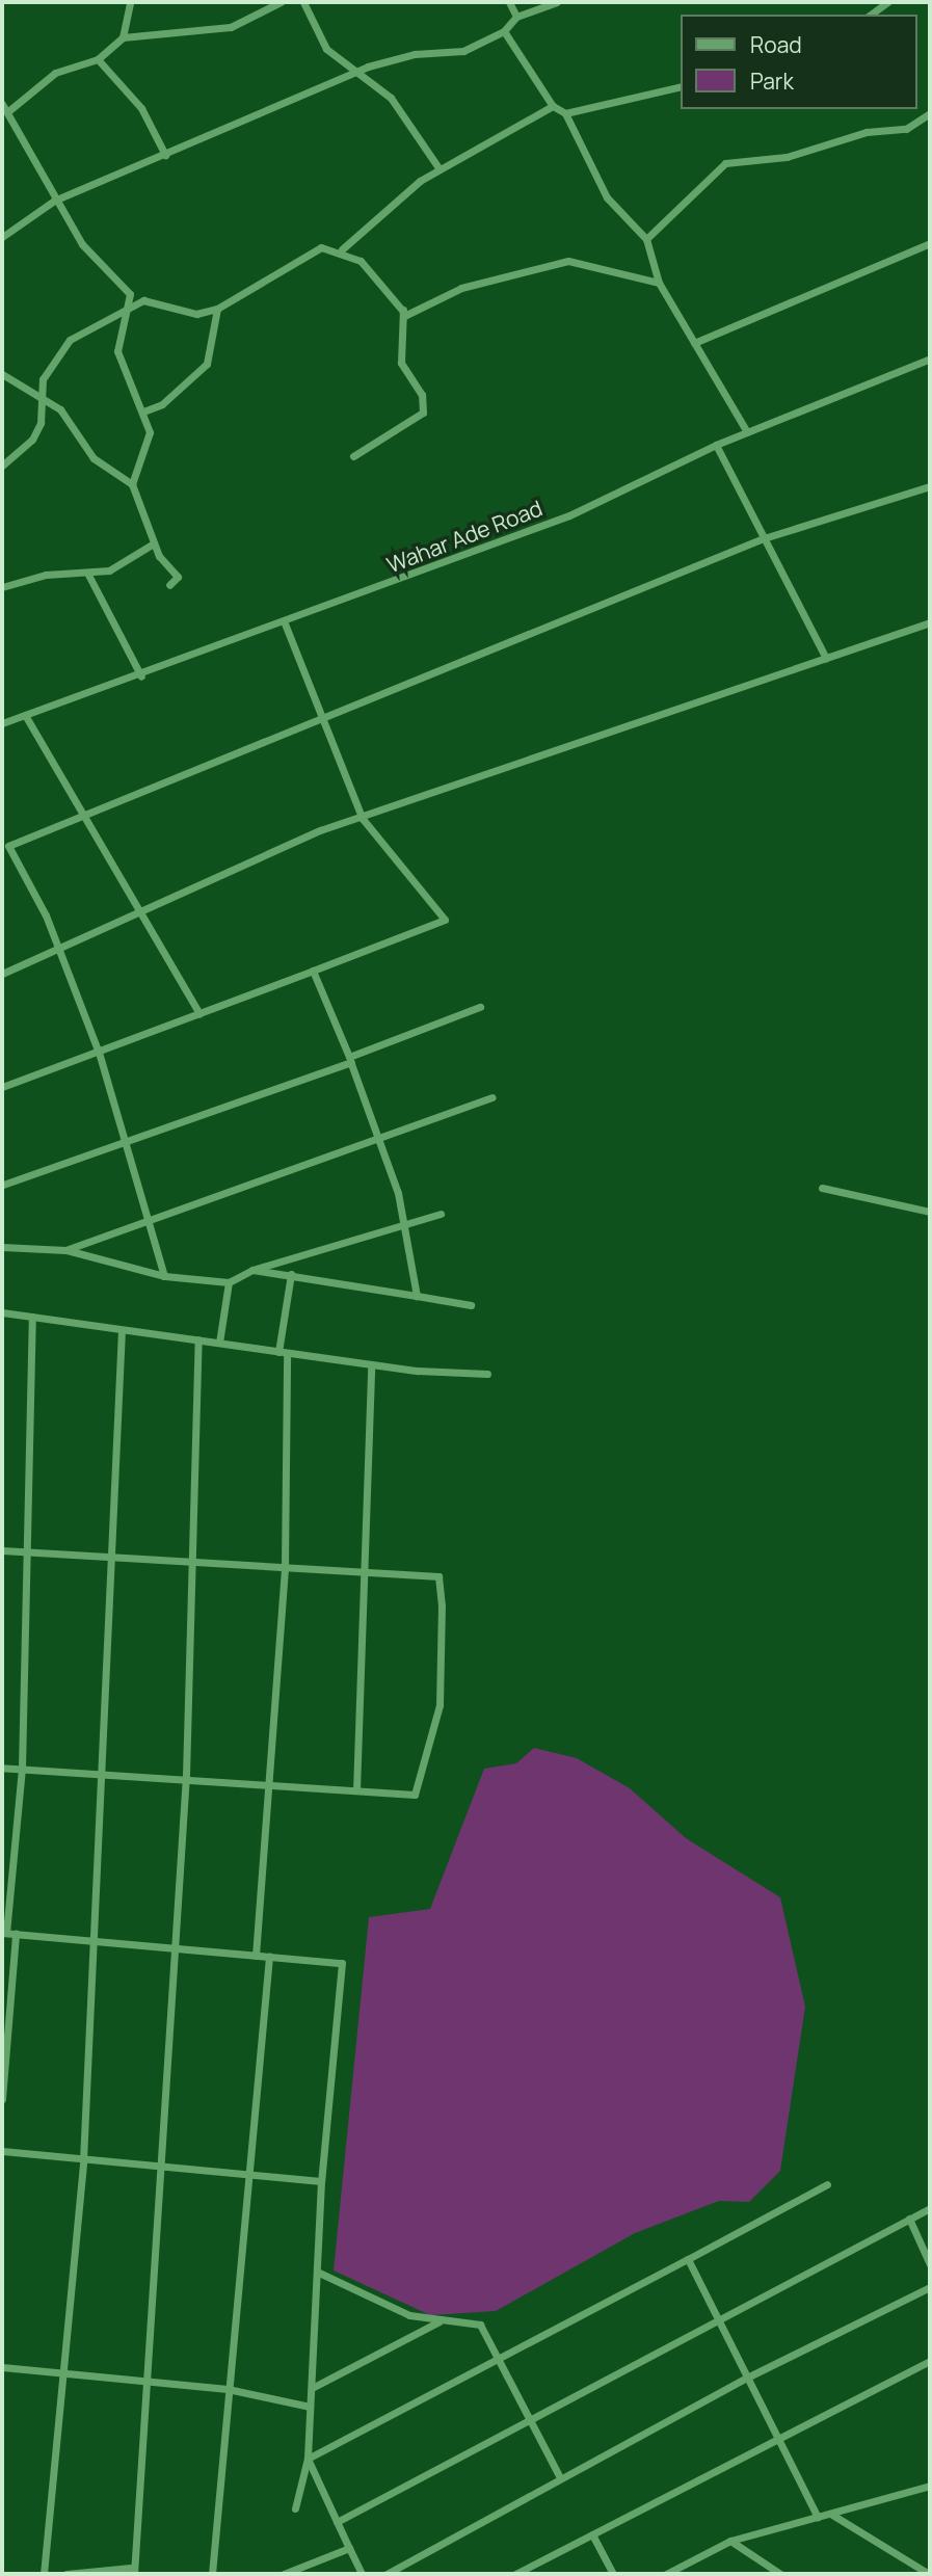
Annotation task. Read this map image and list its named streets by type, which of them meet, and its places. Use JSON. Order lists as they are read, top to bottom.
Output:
{
  "streets": {
    "street": ["Wahar Ade Road"]
  },
  "legend": ["Road", "Park"]
}
